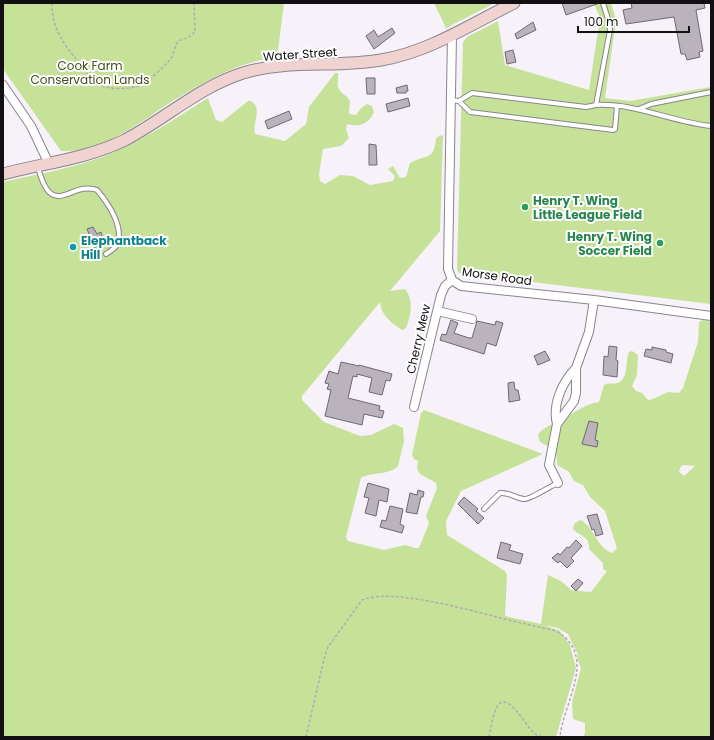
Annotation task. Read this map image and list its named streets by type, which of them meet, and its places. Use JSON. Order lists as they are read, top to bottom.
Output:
{
  "streets": {
    "main road": ["Water Street"],
    "street": ["Morse Road", "Cherry Mew"]
  },
  "crossings": [
    ["Water Street", "Morse Road"],
    ["Morse Road", "Cherry Mew"]
  ],
  "parks": ["Cook Farm Conservation Lands"],
  "places": ["Henry T. Wing Little League Field", "Henry T. Wing Soccer Field", "Elephantback Hill"],
  "scale_bar": "100 m"
}
